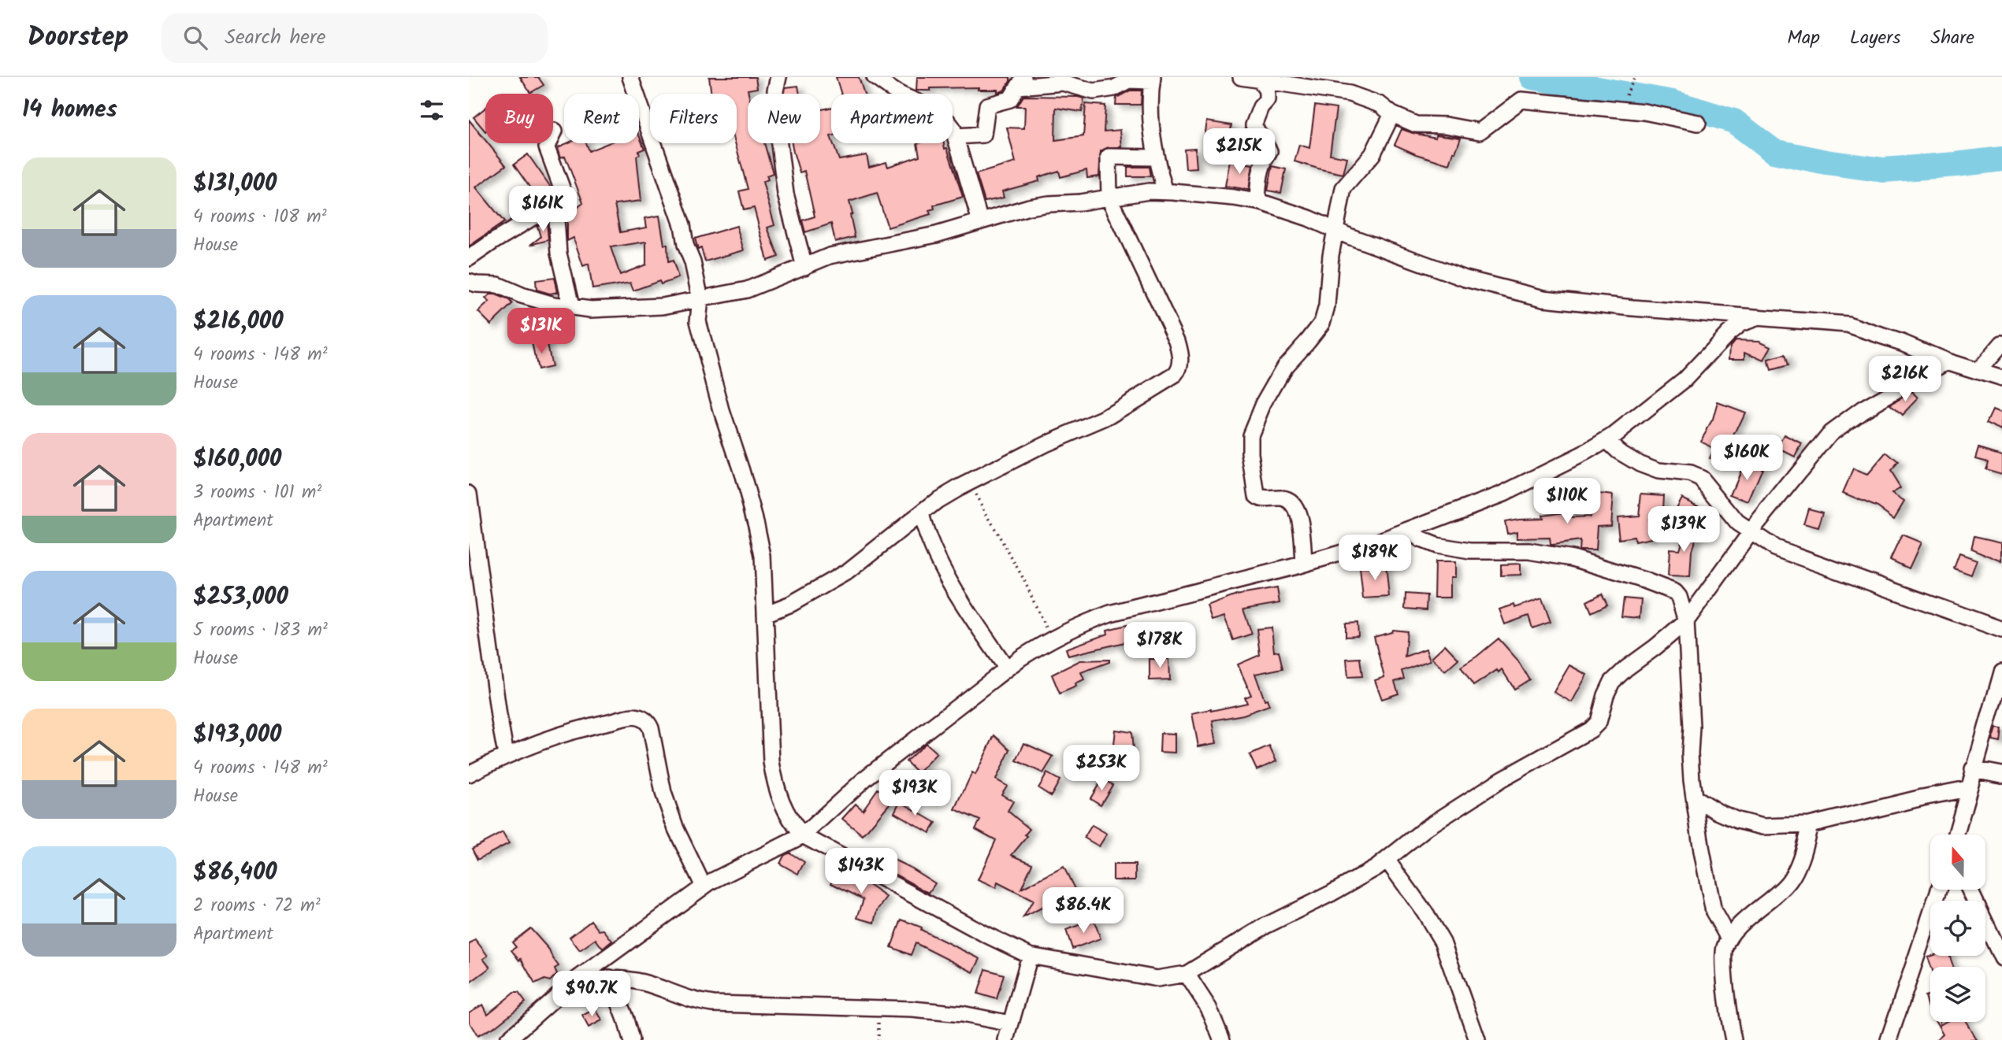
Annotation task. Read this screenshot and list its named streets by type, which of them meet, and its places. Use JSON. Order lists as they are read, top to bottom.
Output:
{
  "north": "top",
  "page": {
    "header": "Doorstep",
    "search": "Search here",
    "nav": ["Map", "Layers", "Share"],
    "heading": "14 homes",
    "chip": [
      "Buy",
      "Rent",
      "Filters",
      "New",
      "Apartment"
    ],
    "price": [
      "$215K",
      "$161K",
      "$131K",
      "$216K",
      "$160K",
      "$110K",
      "$139K",
      "$189K",
      "$178K",
      "$253K",
      "$193K",
      "$143K",
      "$86.4K",
      "$90.7K"
    ],
    "list": [
      {
        "name": "$131,000",
        "note": "4 rooms · 108 m² · House"
      },
      {
        "name": "$216,000",
        "note": "4 rooms · 148 m² · House"
      },
      {
        "name": "$160,000",
        "note": "3 rooms · 101 m² · Apartment"
      },
      {
        "name": "$253,000",
        "note": "5 rooms · 183 m² · House"
      },
      {
        "name": "$193,000",
        "note": "4 rooms · 148 m² · House"
      },
      {
        "name": "$86,400",
        "note": "2 rooms · 72 m² · Apartment"
      }
    ]
  }
}
